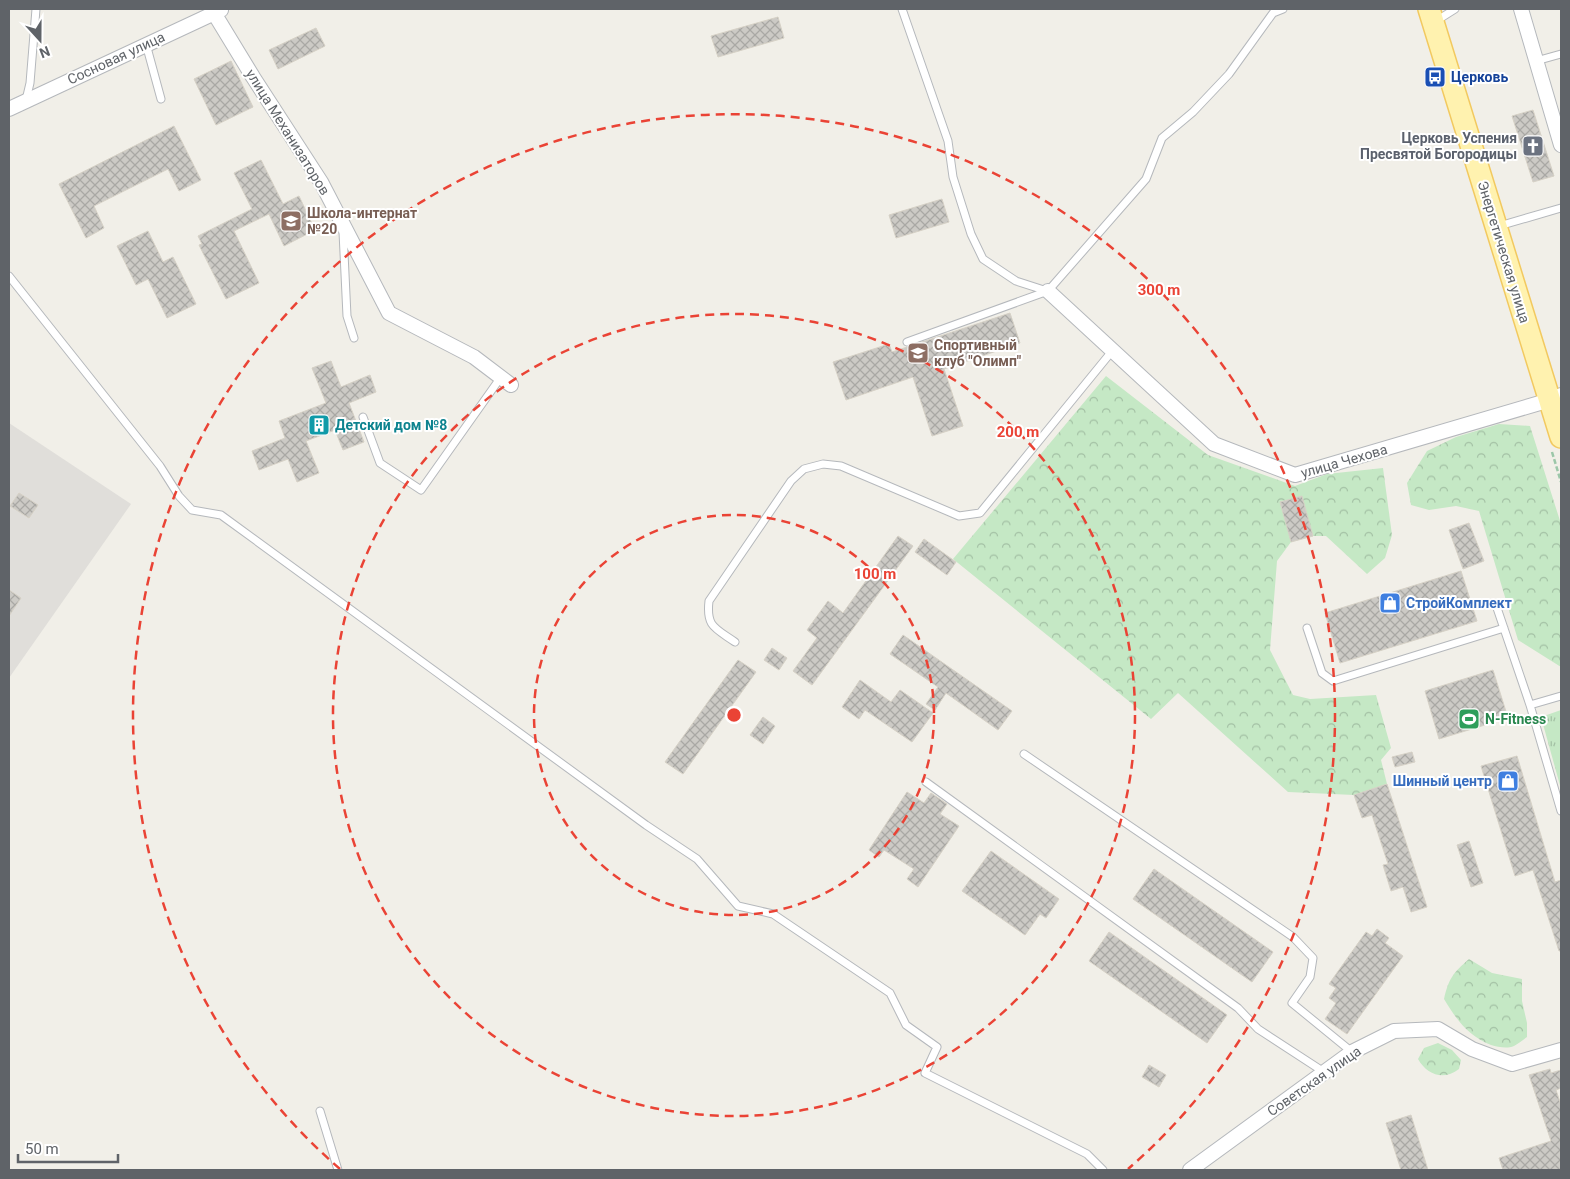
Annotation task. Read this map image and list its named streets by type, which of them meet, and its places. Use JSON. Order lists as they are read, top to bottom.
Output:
{
  "streets": {
    "main road": ["Энергетическая улица"],
    "street": [
      "Сосновая улица",
      "улица Механизаторов",
      "улица Чехова",
      "Советская улица"
    ]
  },
  "crossings": [
    ["Сосновая улица", "улица Механизаторов"],
    ["Энергетическая улица", "улица Чехова"]
  ],
  "places": {
    "bus stop": ["Церковь"],
    "church": ["Церковь Успения Пресвятой Богородицы"],
    "school or university": ["Школа-интернат №20", "Спортивный клуб \"Олимп\""],
    "building": ["Детский дом №8"],
    "shop": ["СтройКомплект", "Шинный центр"],
    "sports": ["N-Fitness"]
  },
  "scale_bar": "50 m",
  "north": "bottom",
  "rings": ["300 m", "200 m", "100 m"]
}
